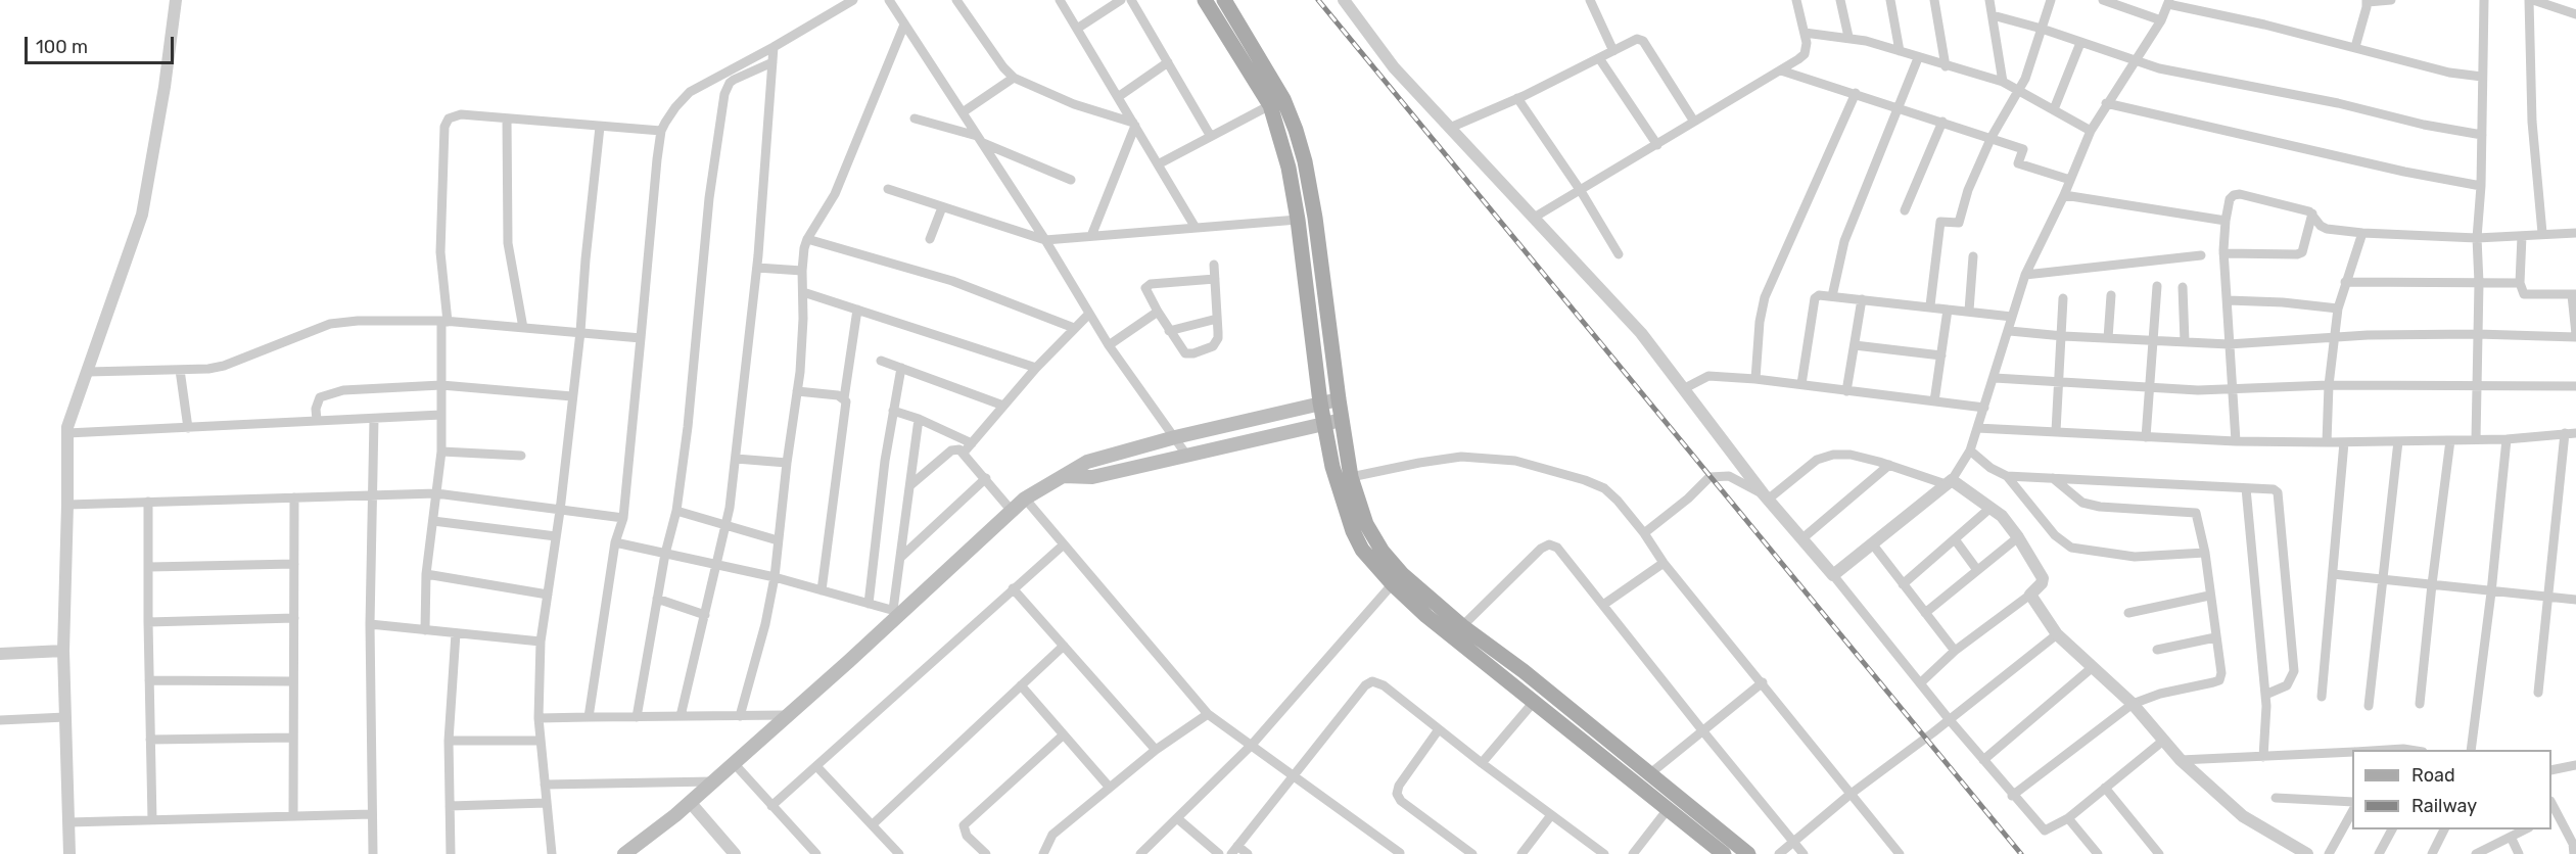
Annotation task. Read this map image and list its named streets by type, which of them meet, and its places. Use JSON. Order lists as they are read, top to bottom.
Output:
{
  "legend": ["Road", "Railway"],
  "scale_bar": "100 m"
}
